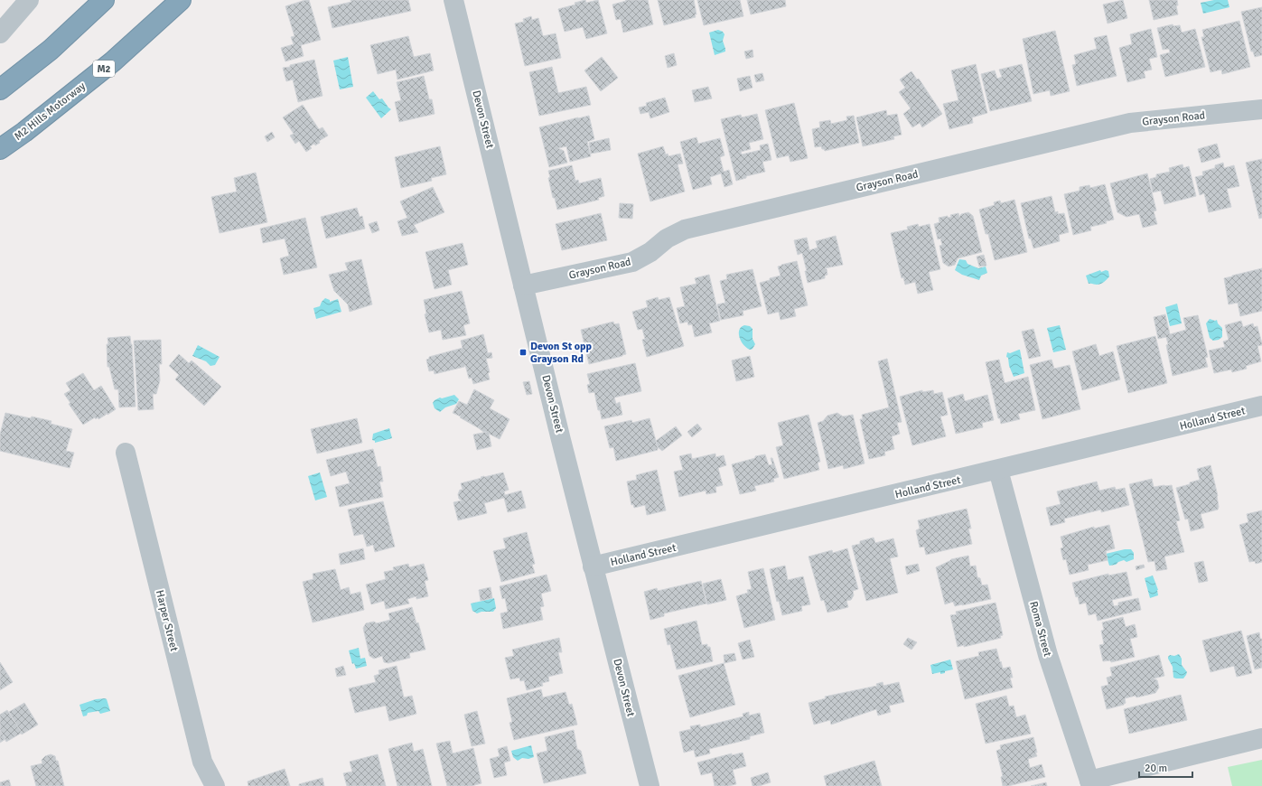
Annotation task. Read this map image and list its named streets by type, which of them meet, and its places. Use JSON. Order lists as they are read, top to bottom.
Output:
{
  "streets": {
    "highway": ["M2", "M2 Hills Motorway"],
    "street": [
      "Grayson Road",
      "Devon Street",
      "Holland Street",
      "Harper Street",
      "Roma Street"
    ]
  },
  "crossings": [
    ["Grayson Road", "Devon Street"],
    ["Devon Street", "Holland Street"],
    ["Holland Street", "Roma Street"]
  ],
  "places": {
    "transit": ["Devon St opp Grayson Rd"]
  },
  "scale_bar": "20 m"
}
